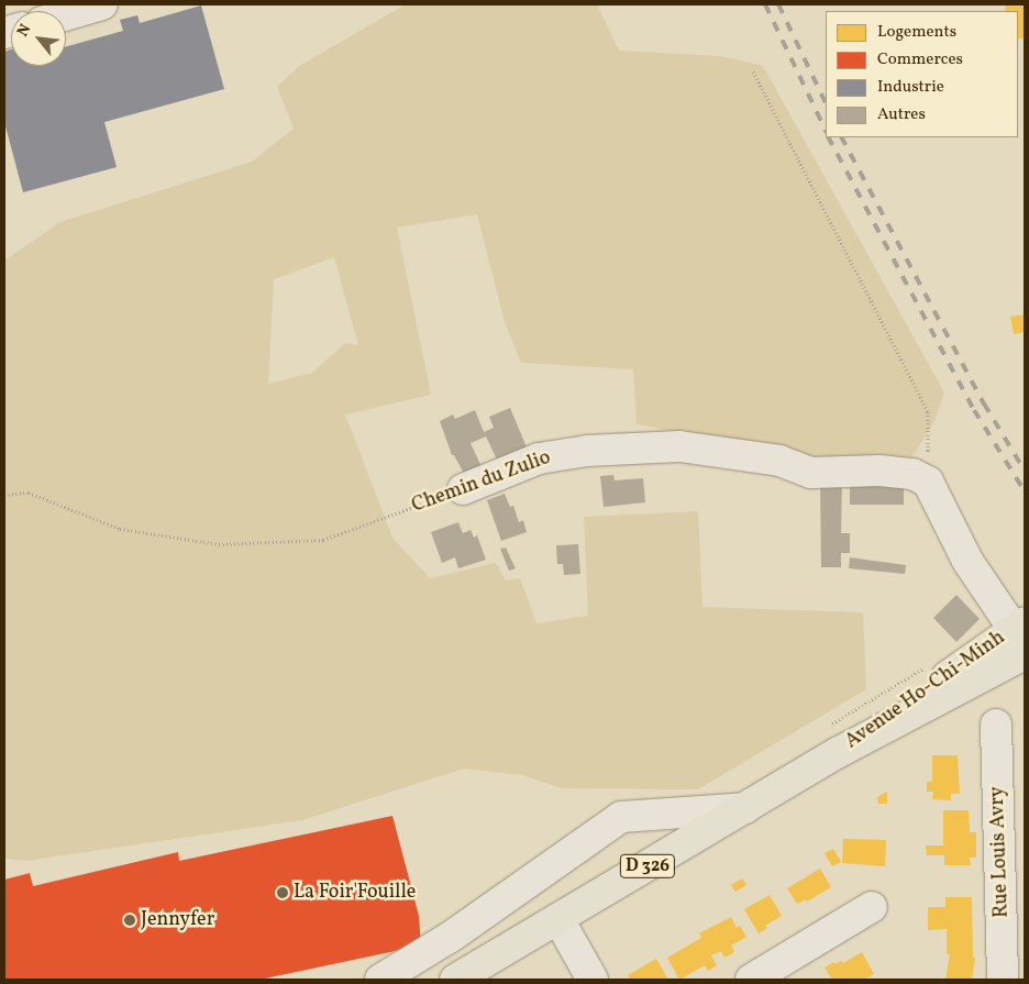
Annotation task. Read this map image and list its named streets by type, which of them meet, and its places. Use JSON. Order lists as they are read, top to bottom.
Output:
{
  "streets": {
    "main road": ["Avenue Ho-Chi-Minh", "D 326"],
    "street": ["Chemin du Zulio", "Rue Louis Avry"]
  },
  "places": ["La Foir'Fouille", "Jennyfer"],
  "legend": [
    "Logements",
    "Commerces",
    "Industrie",
    "Autres"
  ],
  "north": "top left"
}
